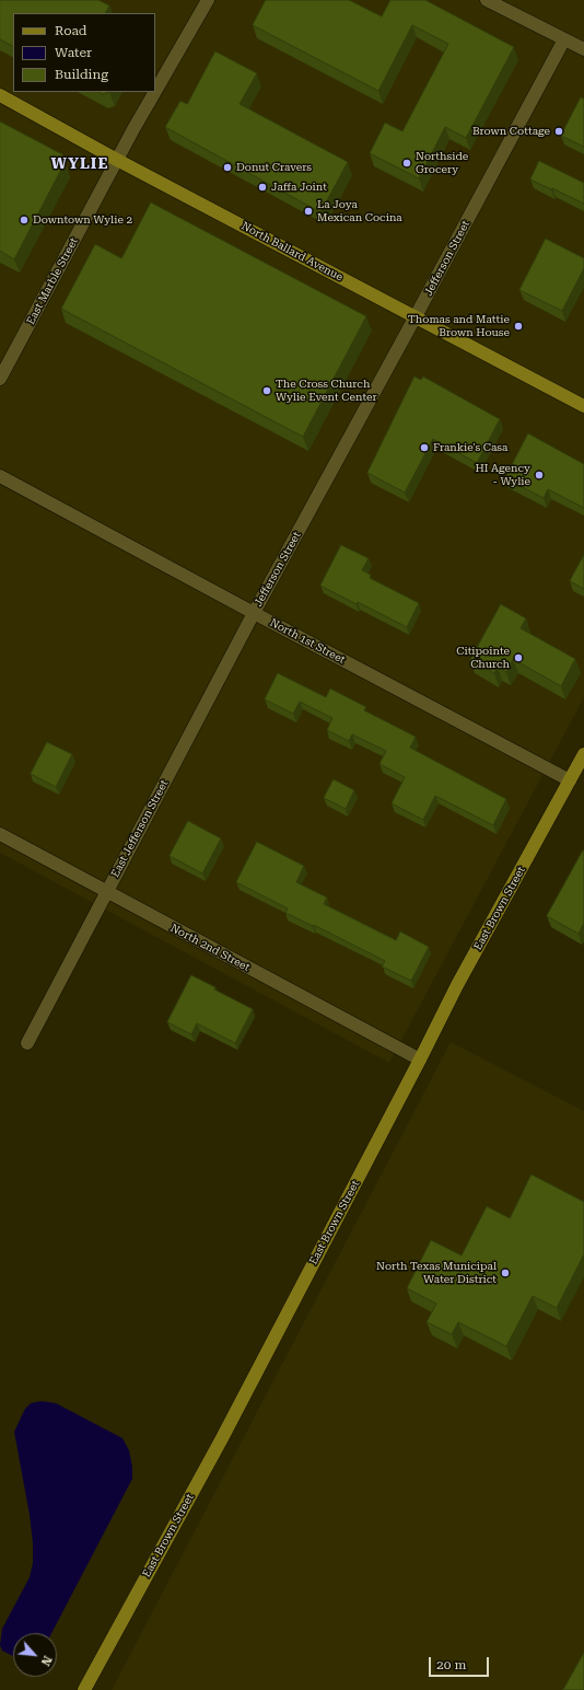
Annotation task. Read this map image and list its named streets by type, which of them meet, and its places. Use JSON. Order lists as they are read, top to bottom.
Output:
{
  "streets": {
    "main road": ["North Ballard Avenue", "East Brown Street"],
    "street": [
      "Jefferson Street",
      "East Marble Street",
      "North 1st Street",
      "East Jefferson Street",
      "North 2nd Street"
    ]
  },
  "crossings": [
    ["North Ballard Avenue", "Jefferson Street"],
    ["North Ballard Avenue", "East Marble Street"],
    ["Jefferson Street", "North 1st Street"],
    ["Jefferson Street", "East Jefferson Street"],
    ["North 1st Street", "East Jefferson Street"],
    ["North 1st Street", "East Brown Street"],
    ["East Jefferson Street", "North 2nd Street"],
    ["East Brown Street", "North 2nd Street"]
  ],
  "districts": ["WYLIE"],
  "places": [
    "Brown Cottage",
    "Northside Grocery",
    "Donut Cravers",
    "Jaffa Joint",
    "La Joya Mexican Cocina",
    "Downtown Wylie 2",
    "Thomas and Mattie Brown House",
    "The Cross Church Wylie Event Center",
    "Frankie's Casa",
    "HI Agency - Wylie",
    "Citipointe Church",
    "North Texas Municipal Water District"
  ],
  "legend": ["Road", "Water", "Building"],
  "scale_bar": "20 m",
  "north": "bottom right"
}
